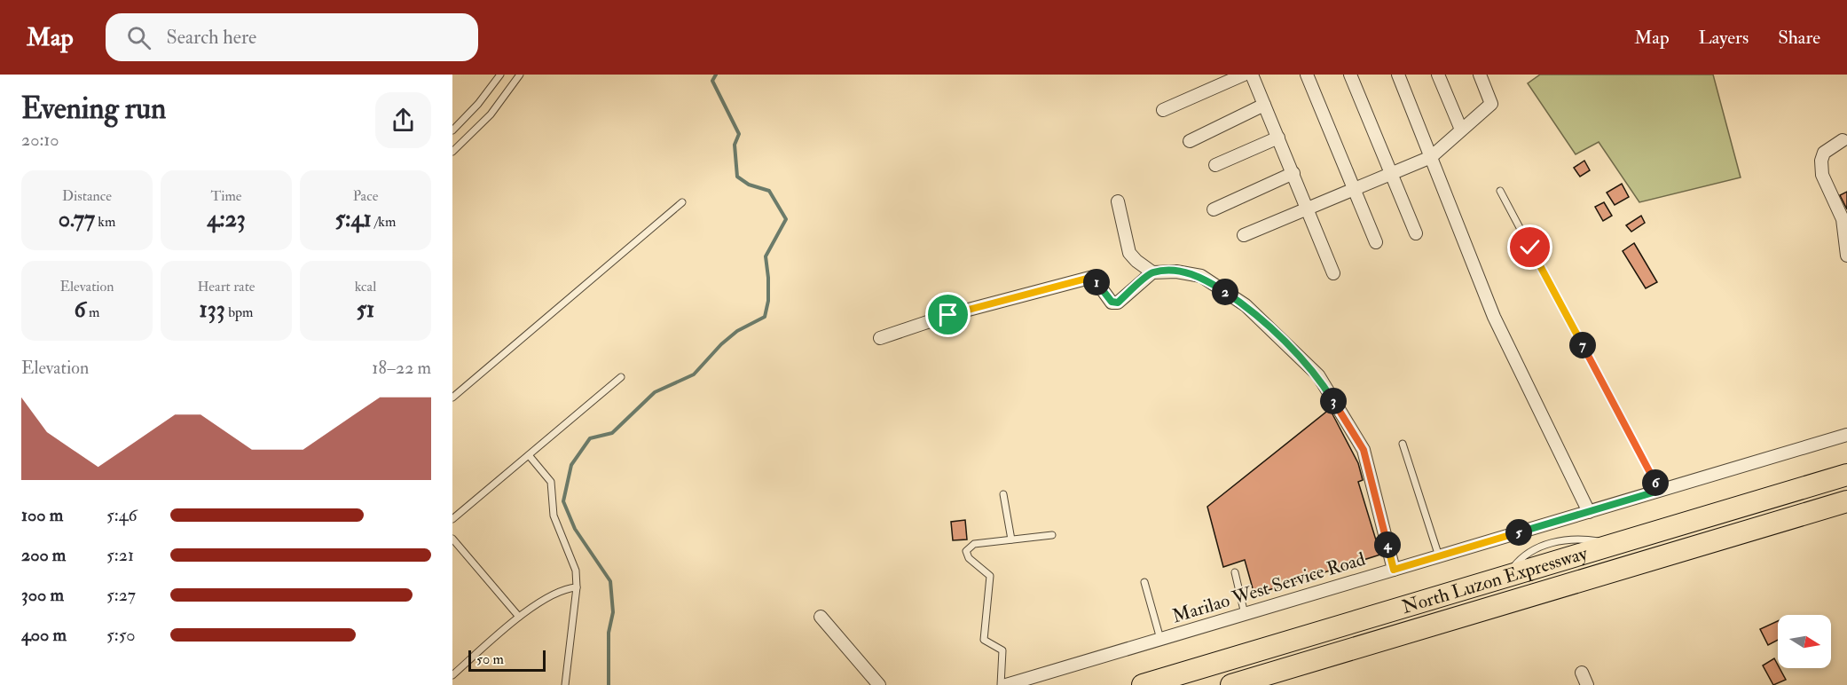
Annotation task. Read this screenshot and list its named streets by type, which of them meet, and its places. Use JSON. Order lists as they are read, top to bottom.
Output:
{
  "streets": {
    "highway": ["North Luzon Expressway"],
    "street": ["Marilao West Service Road"]
  },
  "scale_bar": "50 m",
  "north": "right",
  "page": {
    "header": "Map",
    "search": "Search here",
    "nav": ["Map", "Layers", "Share"],
    "heading": ["Evening run", "20:10"],
    "stats": [
      ["Distance", "0.77 km"],
      ["Time", "4:23"],
      ["Pace", "5:41 /km"],
      ["Elevation", "6 m"],
      ["Heart rate", "133 bpm"],
      ["kcal", "51"]
    ],
    "pins": [
      "1",
      "2",
      "7",
      "3",
      "6",
      "5",
      "4"
    ],
    "chart": ["Elevation", "18–22 m"],
    "list": [
      {
        "name": "100 m",
        "note": "5:46"
      },
      {
        "name": "200 m",
        "note": "5:21"
      },
      {
        "name": "300 m",
        "note": "5:27"
      },
      {
        "name": "400 m",
        "note": "5:50"
      }
    ],
    "scale": "50 m"
  }
}
